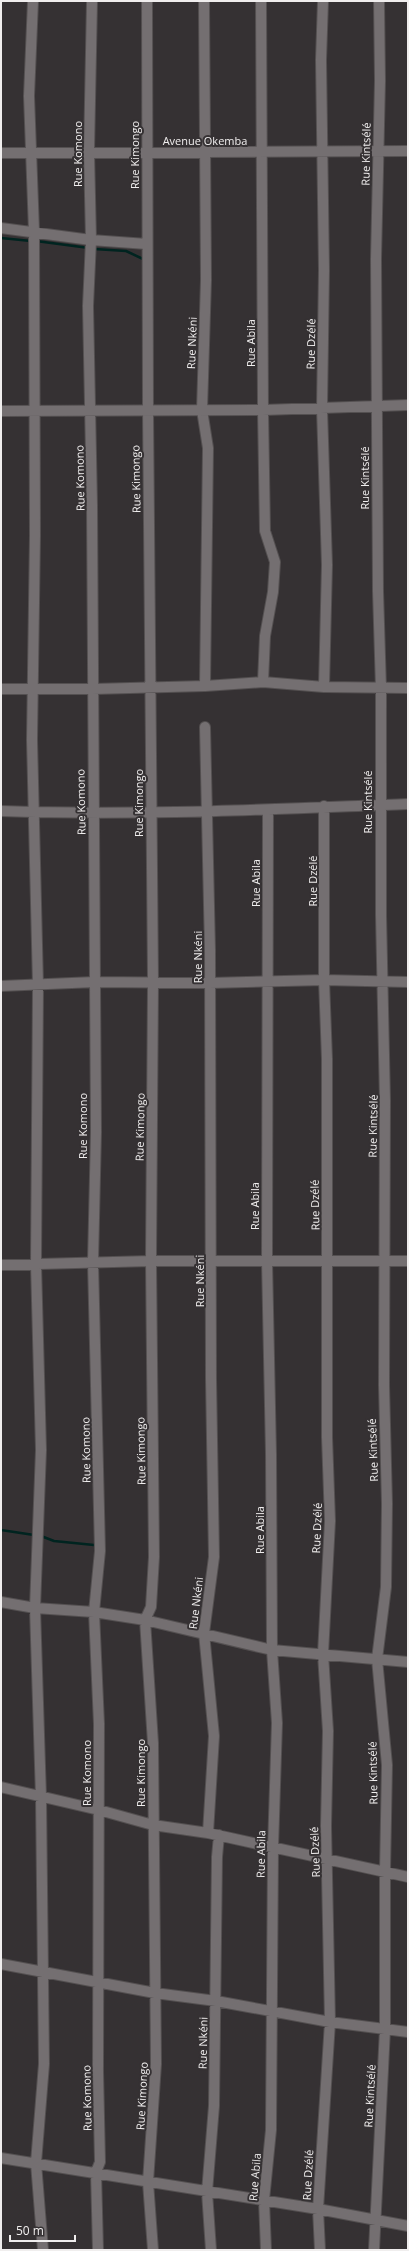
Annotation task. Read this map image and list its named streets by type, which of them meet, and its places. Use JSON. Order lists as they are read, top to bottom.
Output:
{
  "streets": {
    "street": [
      "Avenue Okemba",
      "Rue Komono",
      "Rue Kintsélé",
      "Rue Kimongo",
      "Rue Nkéni",
      "Rue Abila",
      "Rue Dzélé"
    ]
  },
  "crossings": [
    ["Avenue Okemba", "Rue Komono"],
    ["Avenue Okemba", "Rue Kintsélé"],
    ["Avenue Okemba", "Rue Kimongo"],
    ["Avenue Okemba", "Rue Nkéni"],
    ["Avenue Okemba", "Rue Abila"],
    ["Avenue Okemba", "Rue Dzélé"]
  ],
  "scale_bar": "50 m"
}
